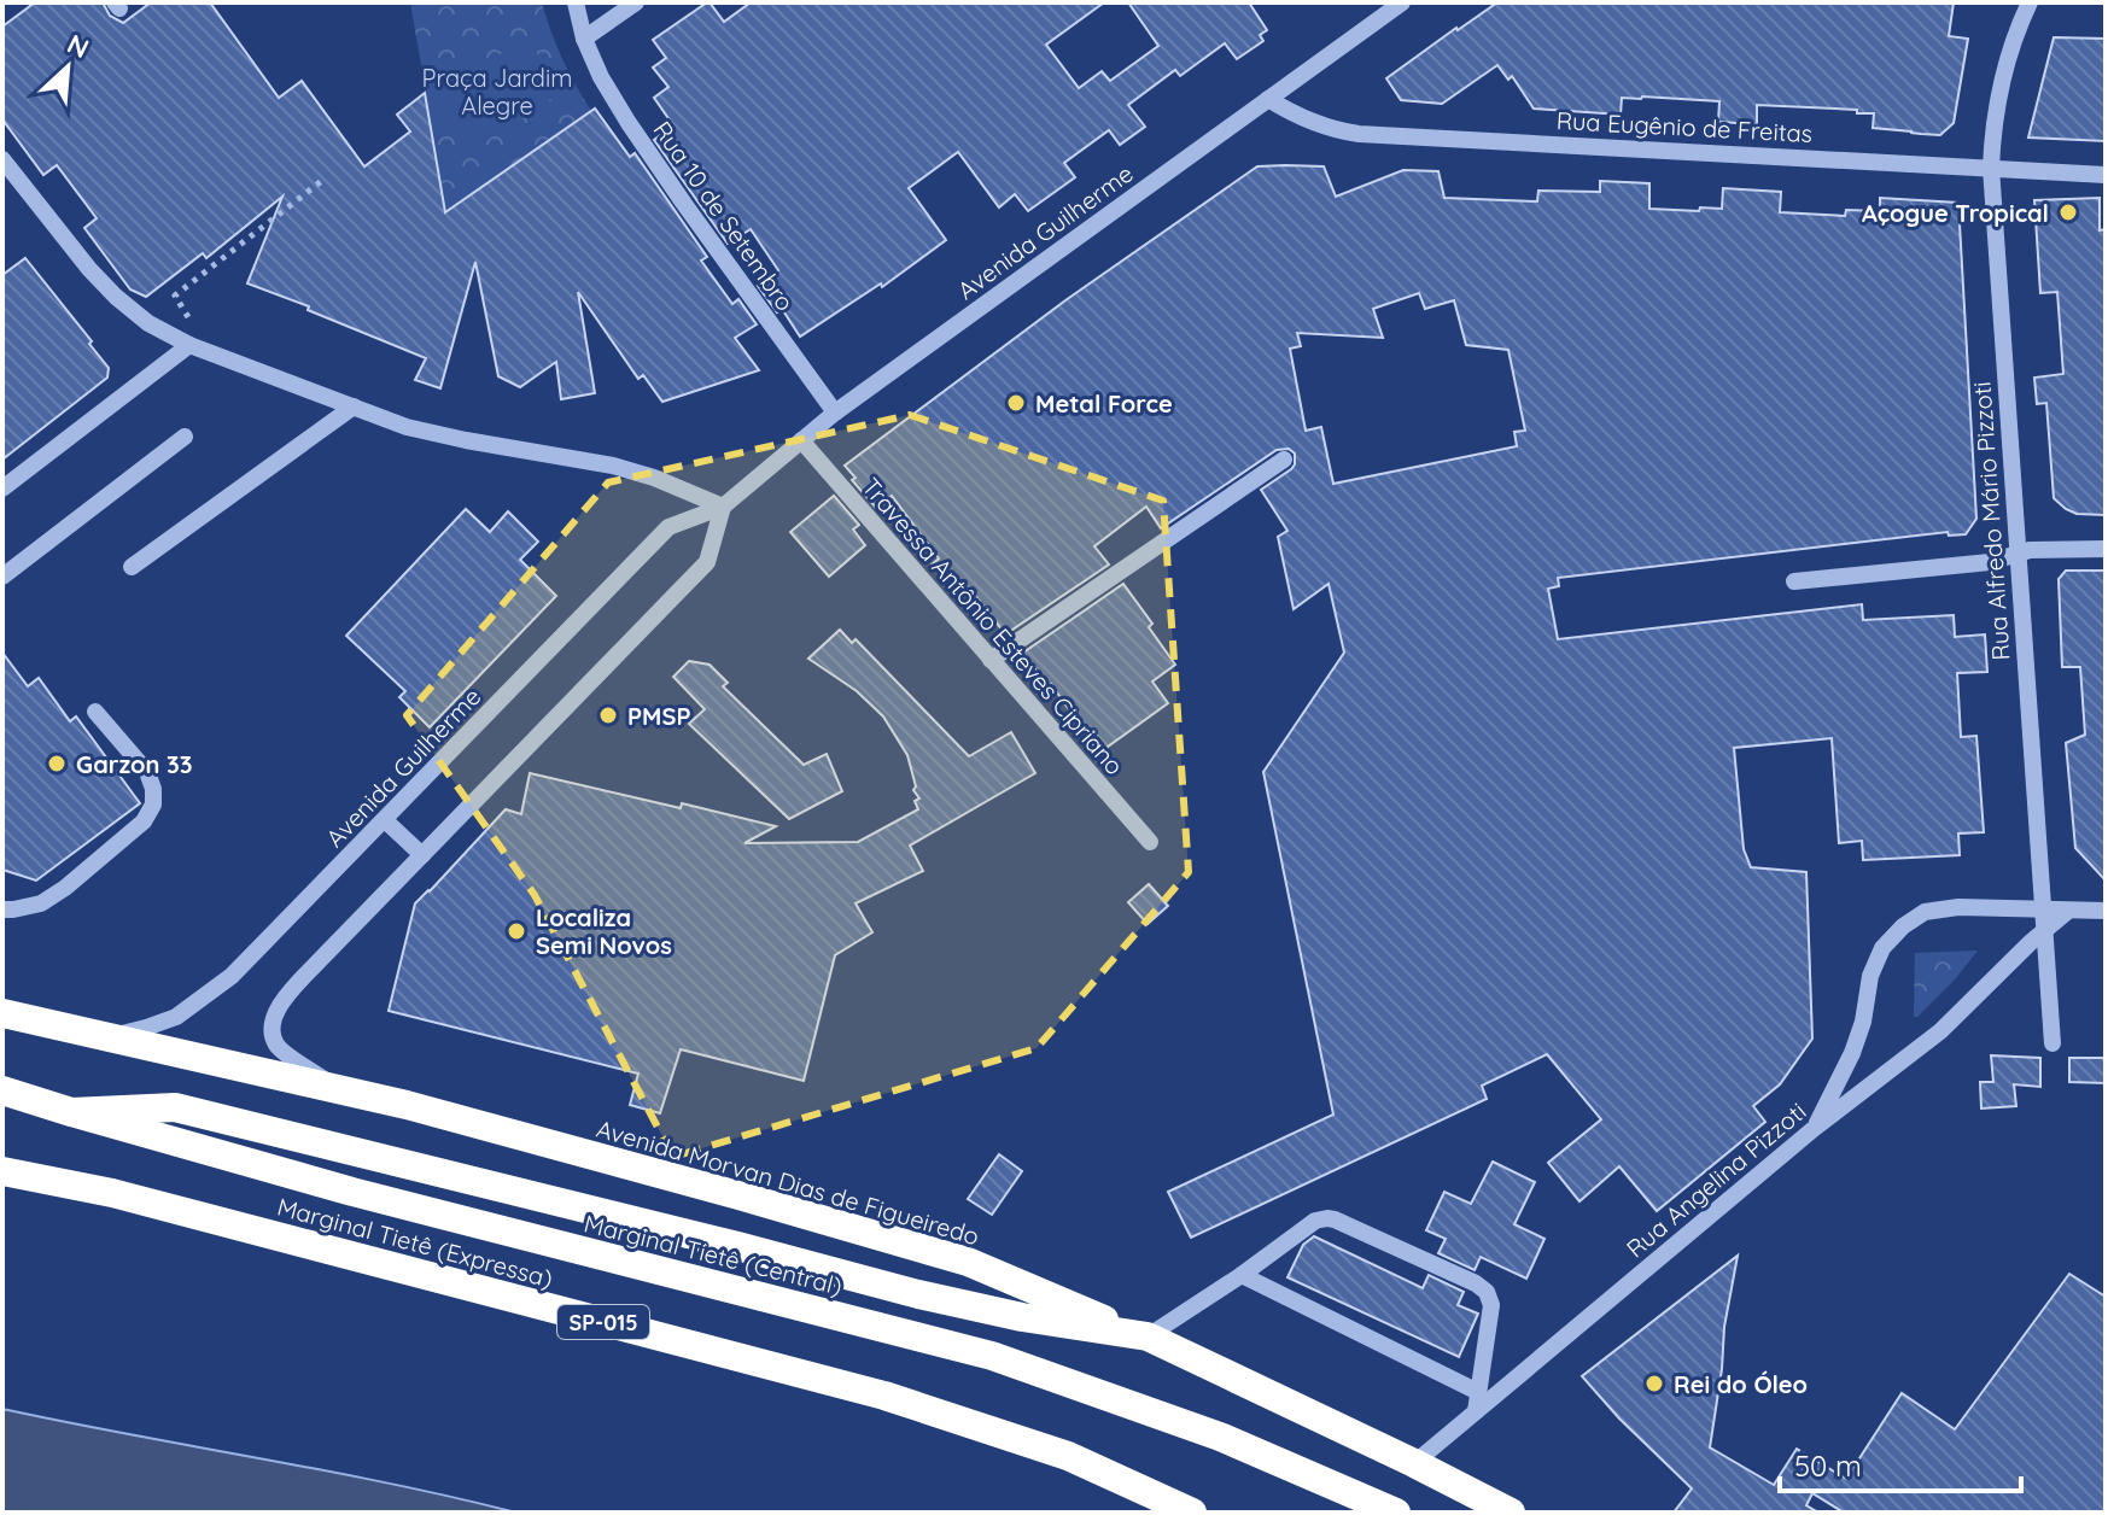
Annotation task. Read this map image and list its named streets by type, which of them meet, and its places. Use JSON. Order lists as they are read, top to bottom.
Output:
{
  "streets": {
    "highway": [
      "Avenida Morvan Dias de Figueiredo",
      "Marginal Tietê (Expressa)",
      "Marginal Tietê (Central)",
      "SP-015"
    ],
    "street": [
      "Rua Eugênio de Freitas",
      "Rua 10 de Setembro",
      "Avenida Guilherme",
      "Rua Alfredo Mário Pizzoti",
      "Travessa Antônio Esteves Cipriano",
      "Rua Angelina Pizzoti"
    ]
  },
  "crossings": [
    ["Rua Eugênio de Freitas", "Avenida Guilherme"],
    ["Rua Eugênio de Freitas", "Rua Alfredo Mário Pizzoti"],
    ["Rua 10 de Setembro", "Avenida Guilherme"],
    ["Avenida Guilherme", "Travessa Antônio Esteves Cipriano"],
    ["Avenida Guilherme", "Avenida Morvan Dias de Figueiredo"],
    ["Rua Alfredo Mário Pizzoti", "Rua Angelina Pizzoti"]
  ],
  "parks": ["Praça Jardim Alegre"],
  "places": [
    "Açogue Tropical",
    "Metal Force",
    "PMSP",
    "Garzon 33",
    "Localiza Semi Novos",
    "Rei do Óleo"
  ],
  "scale_bar": "50 m",
  "north": "top right"
}
